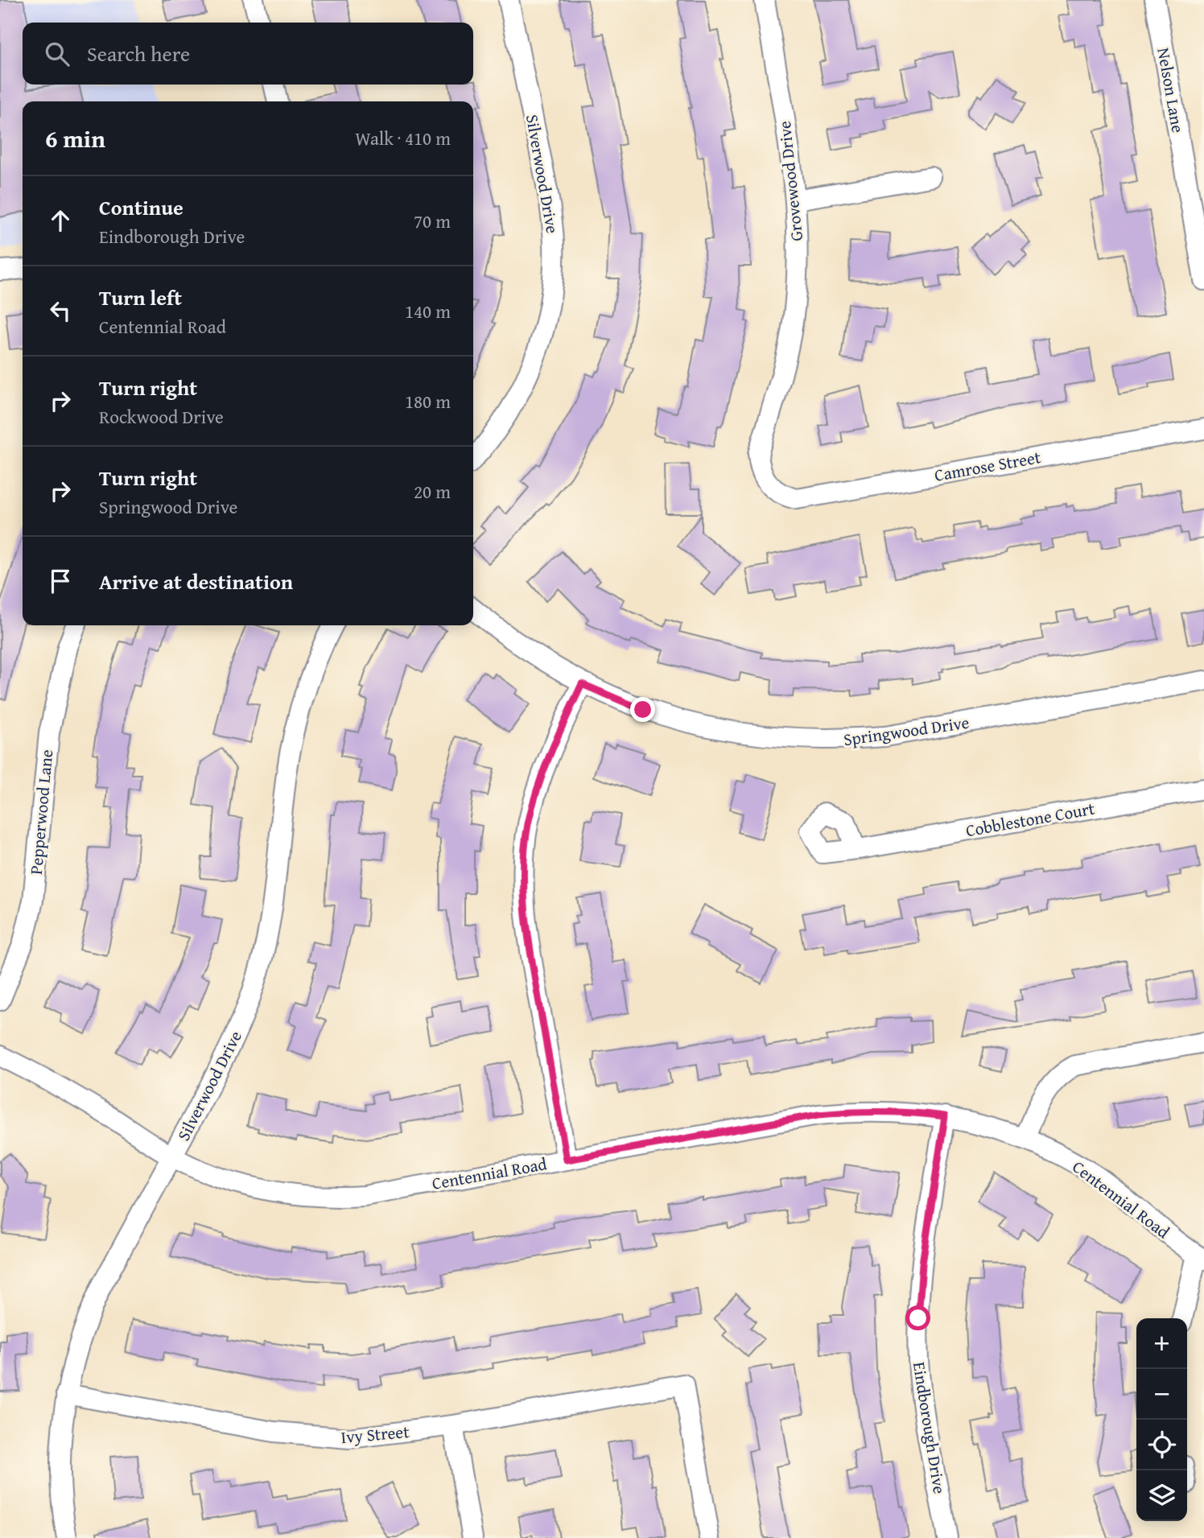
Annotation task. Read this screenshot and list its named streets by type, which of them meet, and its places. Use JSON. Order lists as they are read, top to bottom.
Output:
{
  "streets": {
    "street": [
      "Nelson Lane",
      "Silverwood Drive",
      "Grovewood Drive",
      "Camrose Street",
      "Springwood Drive",
      "Pepperwood Lane",
      "Cobblestone Court",
      "Centennial Road",
      "Eindborough Drive",
      "Ivy Street"
    ]
  },
  "crossings": [
    ["Silverwood Drive", "Centennial Road"],
    ["Silverwood Drive", "Ivy Street"],
    ["Grovewood Drive", "Camrose Street"],
    ["Centennial Road", "Eindborough Drive"]
  ],
  "page": {
    "search": "Search here",
    "heading": ["6 min", "Walk · 410 m"],
    "list": [
      ["Continue", "Eindborough Drive", "70 m"],
      ["Turn left", "Centennial Road", "140 m"],
      ["Turn right", "Rockwood Drive", "180 m"],
      ["Turn right", "Springwood Drive", "20 m"],
      "Arrive at destination"
    ],
    "map_buttons": ["+", "−"]
  }
}
